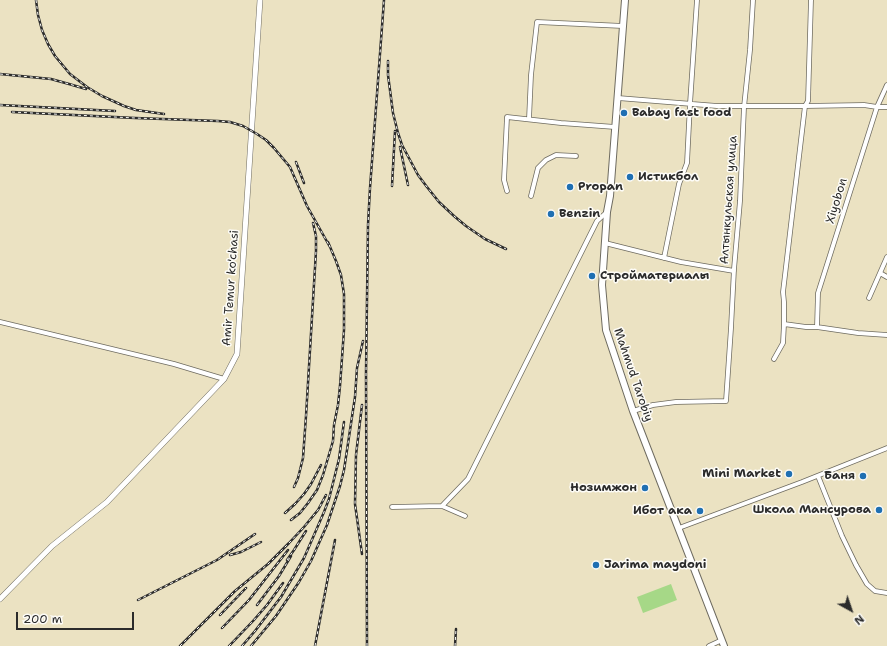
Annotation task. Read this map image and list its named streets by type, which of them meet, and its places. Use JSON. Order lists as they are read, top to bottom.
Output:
{
  "streets": {
    "main road": ["Mahmud Tarobiy"],
    "street": ["Алтынкульская улица", "Xiyobon", "Amir Temur ko'chasi"]
  },
  "crossings": [
    ["Алтынкульская улица", "Mahmud Tarobiy"]
  ],
  "places": [
    "Babay fast food",
    "Истикбол",
    "Propan",
    "Benzin",
    "Стройматериалы",
    "Mini Market",
    "Баня",
    "Нозимжон",
    "Школа Мансурова",
    "Ибот ака",
    "Jarima maydoni"
  ],
  "scale_bar": "200 m",
  "north": "bottom right"
}
